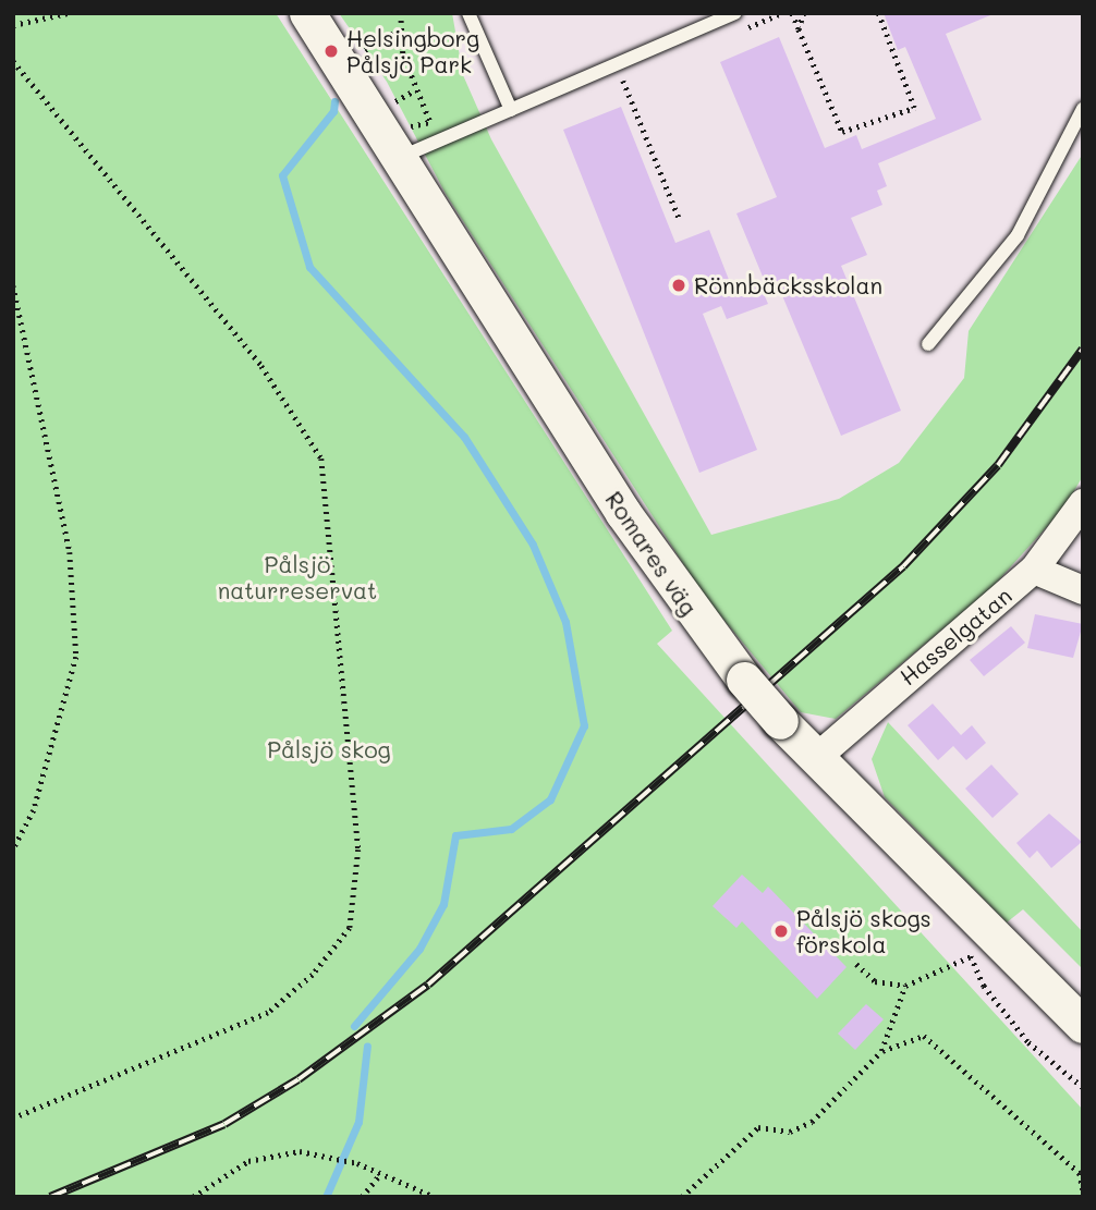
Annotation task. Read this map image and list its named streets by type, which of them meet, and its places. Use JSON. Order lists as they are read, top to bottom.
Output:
{
  "streets": {
    "street": ["Romares väg", "Hasselgatan"]
  },
  "crossings": [
    ["Romares väg", "Hasselgatan"]
  ],
  "parks": ["Pålsjö naturreservat", "Pålsjö skog"],
  "places": ["Helsingborg Pålsjö Park", "Rönnbäcksskolan", "Pålsjö skogs förskola"]
}
